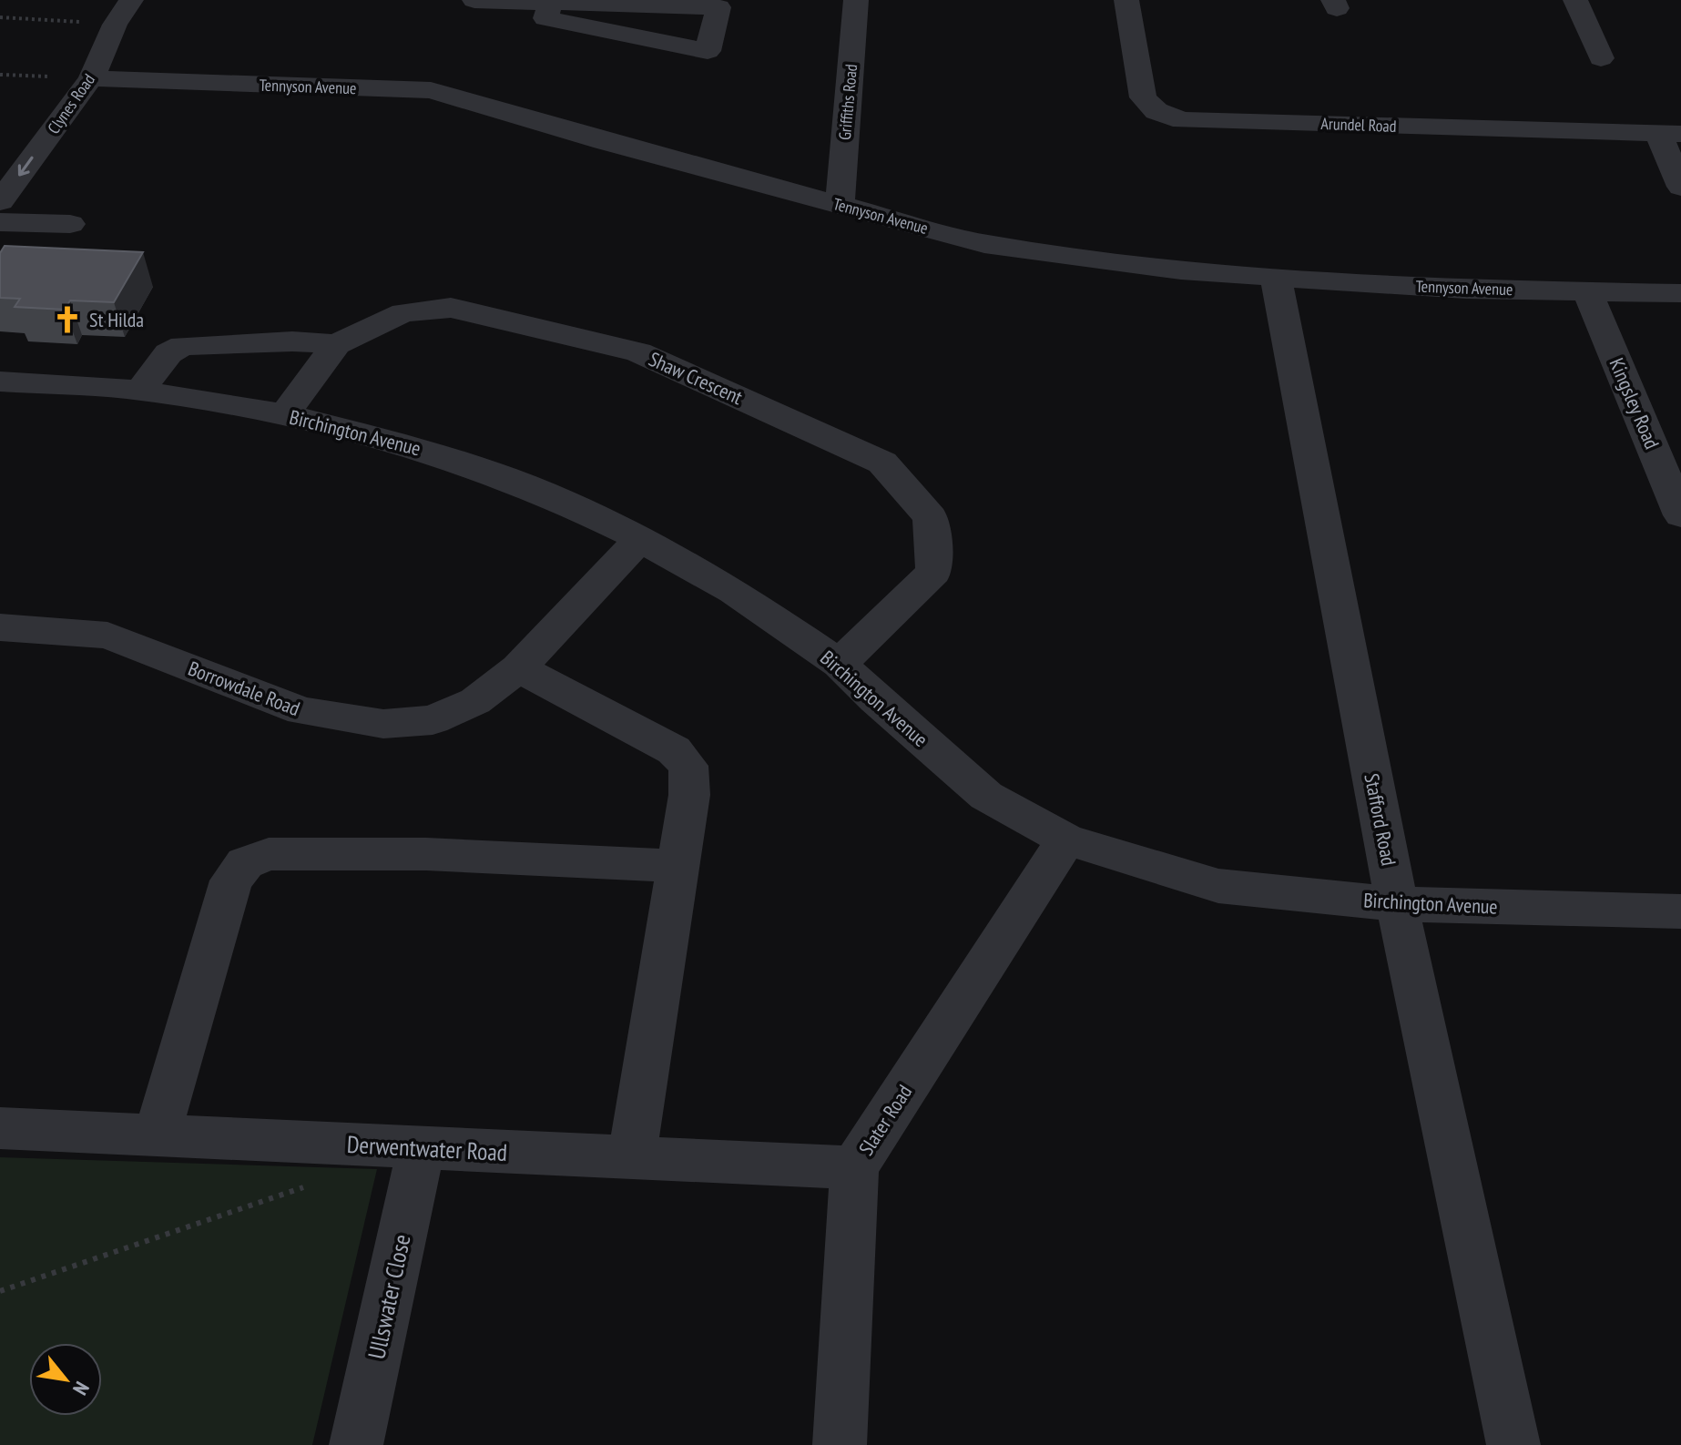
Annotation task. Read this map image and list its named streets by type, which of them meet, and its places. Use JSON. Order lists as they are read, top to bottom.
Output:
{
  "streets": {
    "street": [
      "Tennyson Avenue",
      "Griffiths Road",
      "Clynes Road",
      "Arundel Road",
      "Shaw Crescent",
      "Kingsley Road",
      "Birchington Avenue",
      "Borrowdale Road",
      "Stafford Road",
      "Slater Road",
      "Derwentwater Road",
      "Ullswater Close"
    ]
  },
  "crossings": [
    ["Tennyson Avenue", "Griffiths Road"],
    ["Tennyson Avenue", "Clynes Road"],
    ["Tennyson Avenue", "Kingsley Road"],
    ["Tennyson Avenue", "Stafford Road"],
    ["Shaw Crescent", "Birchington Avenue"],
    ["Birchington Avenue", "Borrowdale Road"],
    ["Birchington Avenue", "Stafford Road"],
    ["Birchington Avenue", "Slater Road"],
    ["Slater Road", "Derwentwater Road"],
    ["Derwentwater Road", "Ullswater Close"]
  ],
  "one_way": ["Clynes Road"],
  "places": {
    "church": ["St Hilda"]
  },
  "north": "bottom right"
}
